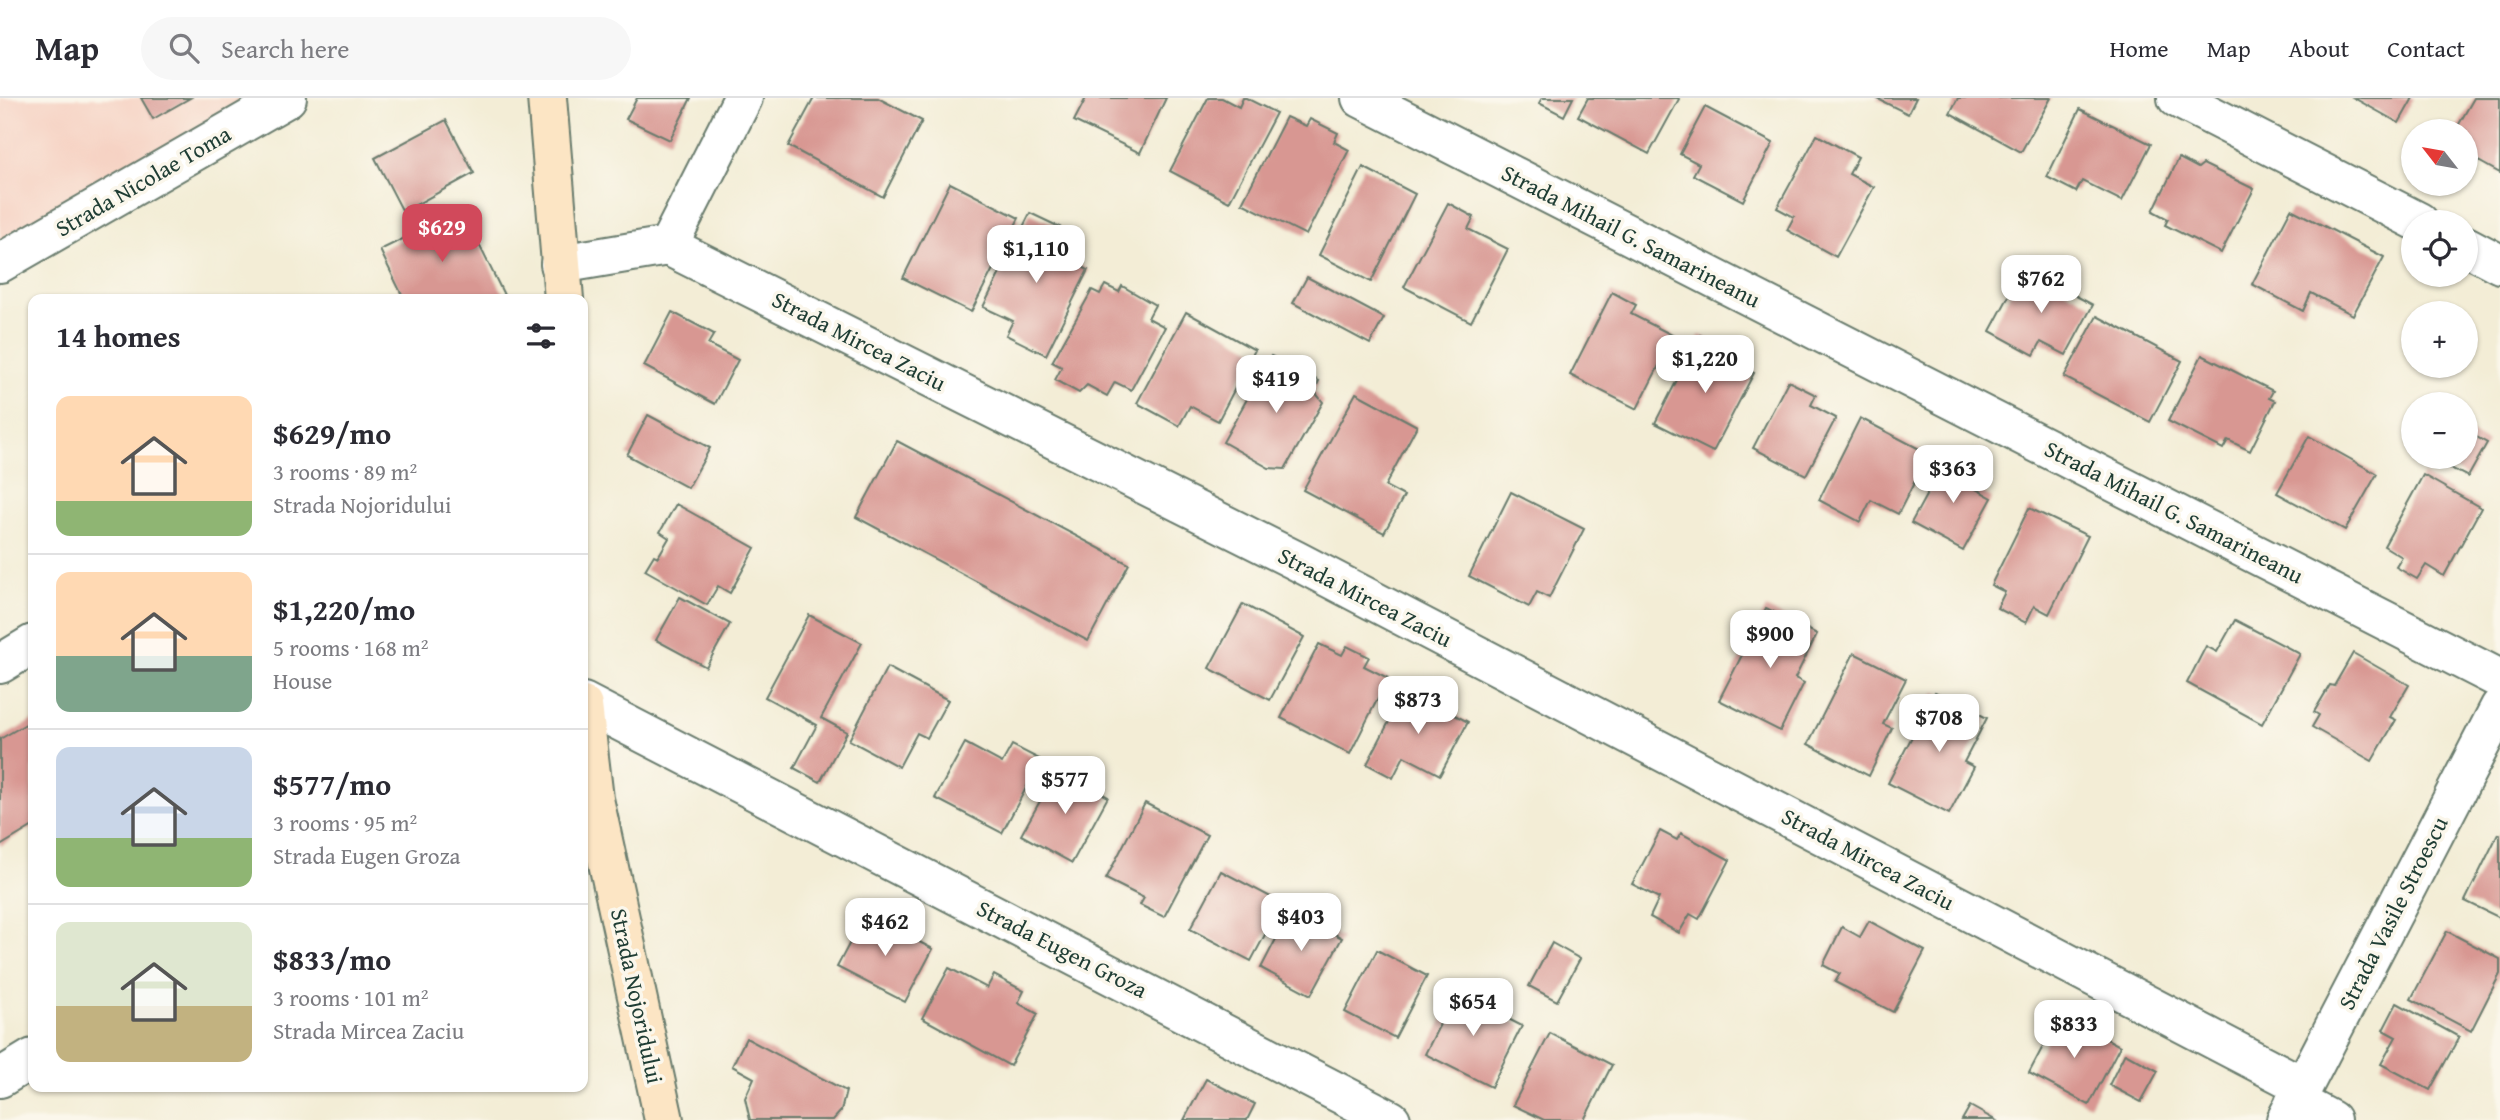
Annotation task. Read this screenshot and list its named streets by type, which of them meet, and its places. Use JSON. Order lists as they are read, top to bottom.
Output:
{
  "streets": {
    "main road": ["Strada Nojoridului"],
    "street": [
      "Strada Nicolae Toma",
      "Strada Mihail G. Samarineanu",
      "Strada Mircea Zaciu",
      "Strada Vasile Stroescu",
      "Strada Eugen Groza"
    ]
  },
  "crossings": [
    ["Strada Mircea Zaciu", "Strada Vasile Stroescu"]
  ],
  "north": "top left",
  "page": {
    "header": "Map",
    "search": "Search here",
    "nav": [
      "Home",
      "Map",
      "About",
      "Contact"
    ],
    "map_buttons": ["+", "−"],
    "price": [
      "$629",
      "$1,110",
      "$762",
      "$1,220",
      "$419",
      "$363",
      "$900",
      "$873",
      "$708",
      "$577",
      "$403",
      "$462",
      "$654",
      "$833"
    ],
    "heading": "14 homes",
    "list": [
      {
        "name": "$629/mo",
        "note": "3 rooms · 89 m² · Strada Nojoridului"
      },
      {
        "name": "$1,220/mo",
        "note": "5 rooms · 168 m² · House"
      },
      {
        "name": "$577/mo",
        "note": "3 rooms · 95 m² · Strada Eugen Groza"
      },
      {
        "name": "$833/mo",
        "note": "3 rooms · 101 m² · Strada Mircea Zaciu"
      }
    ]
  }
}
